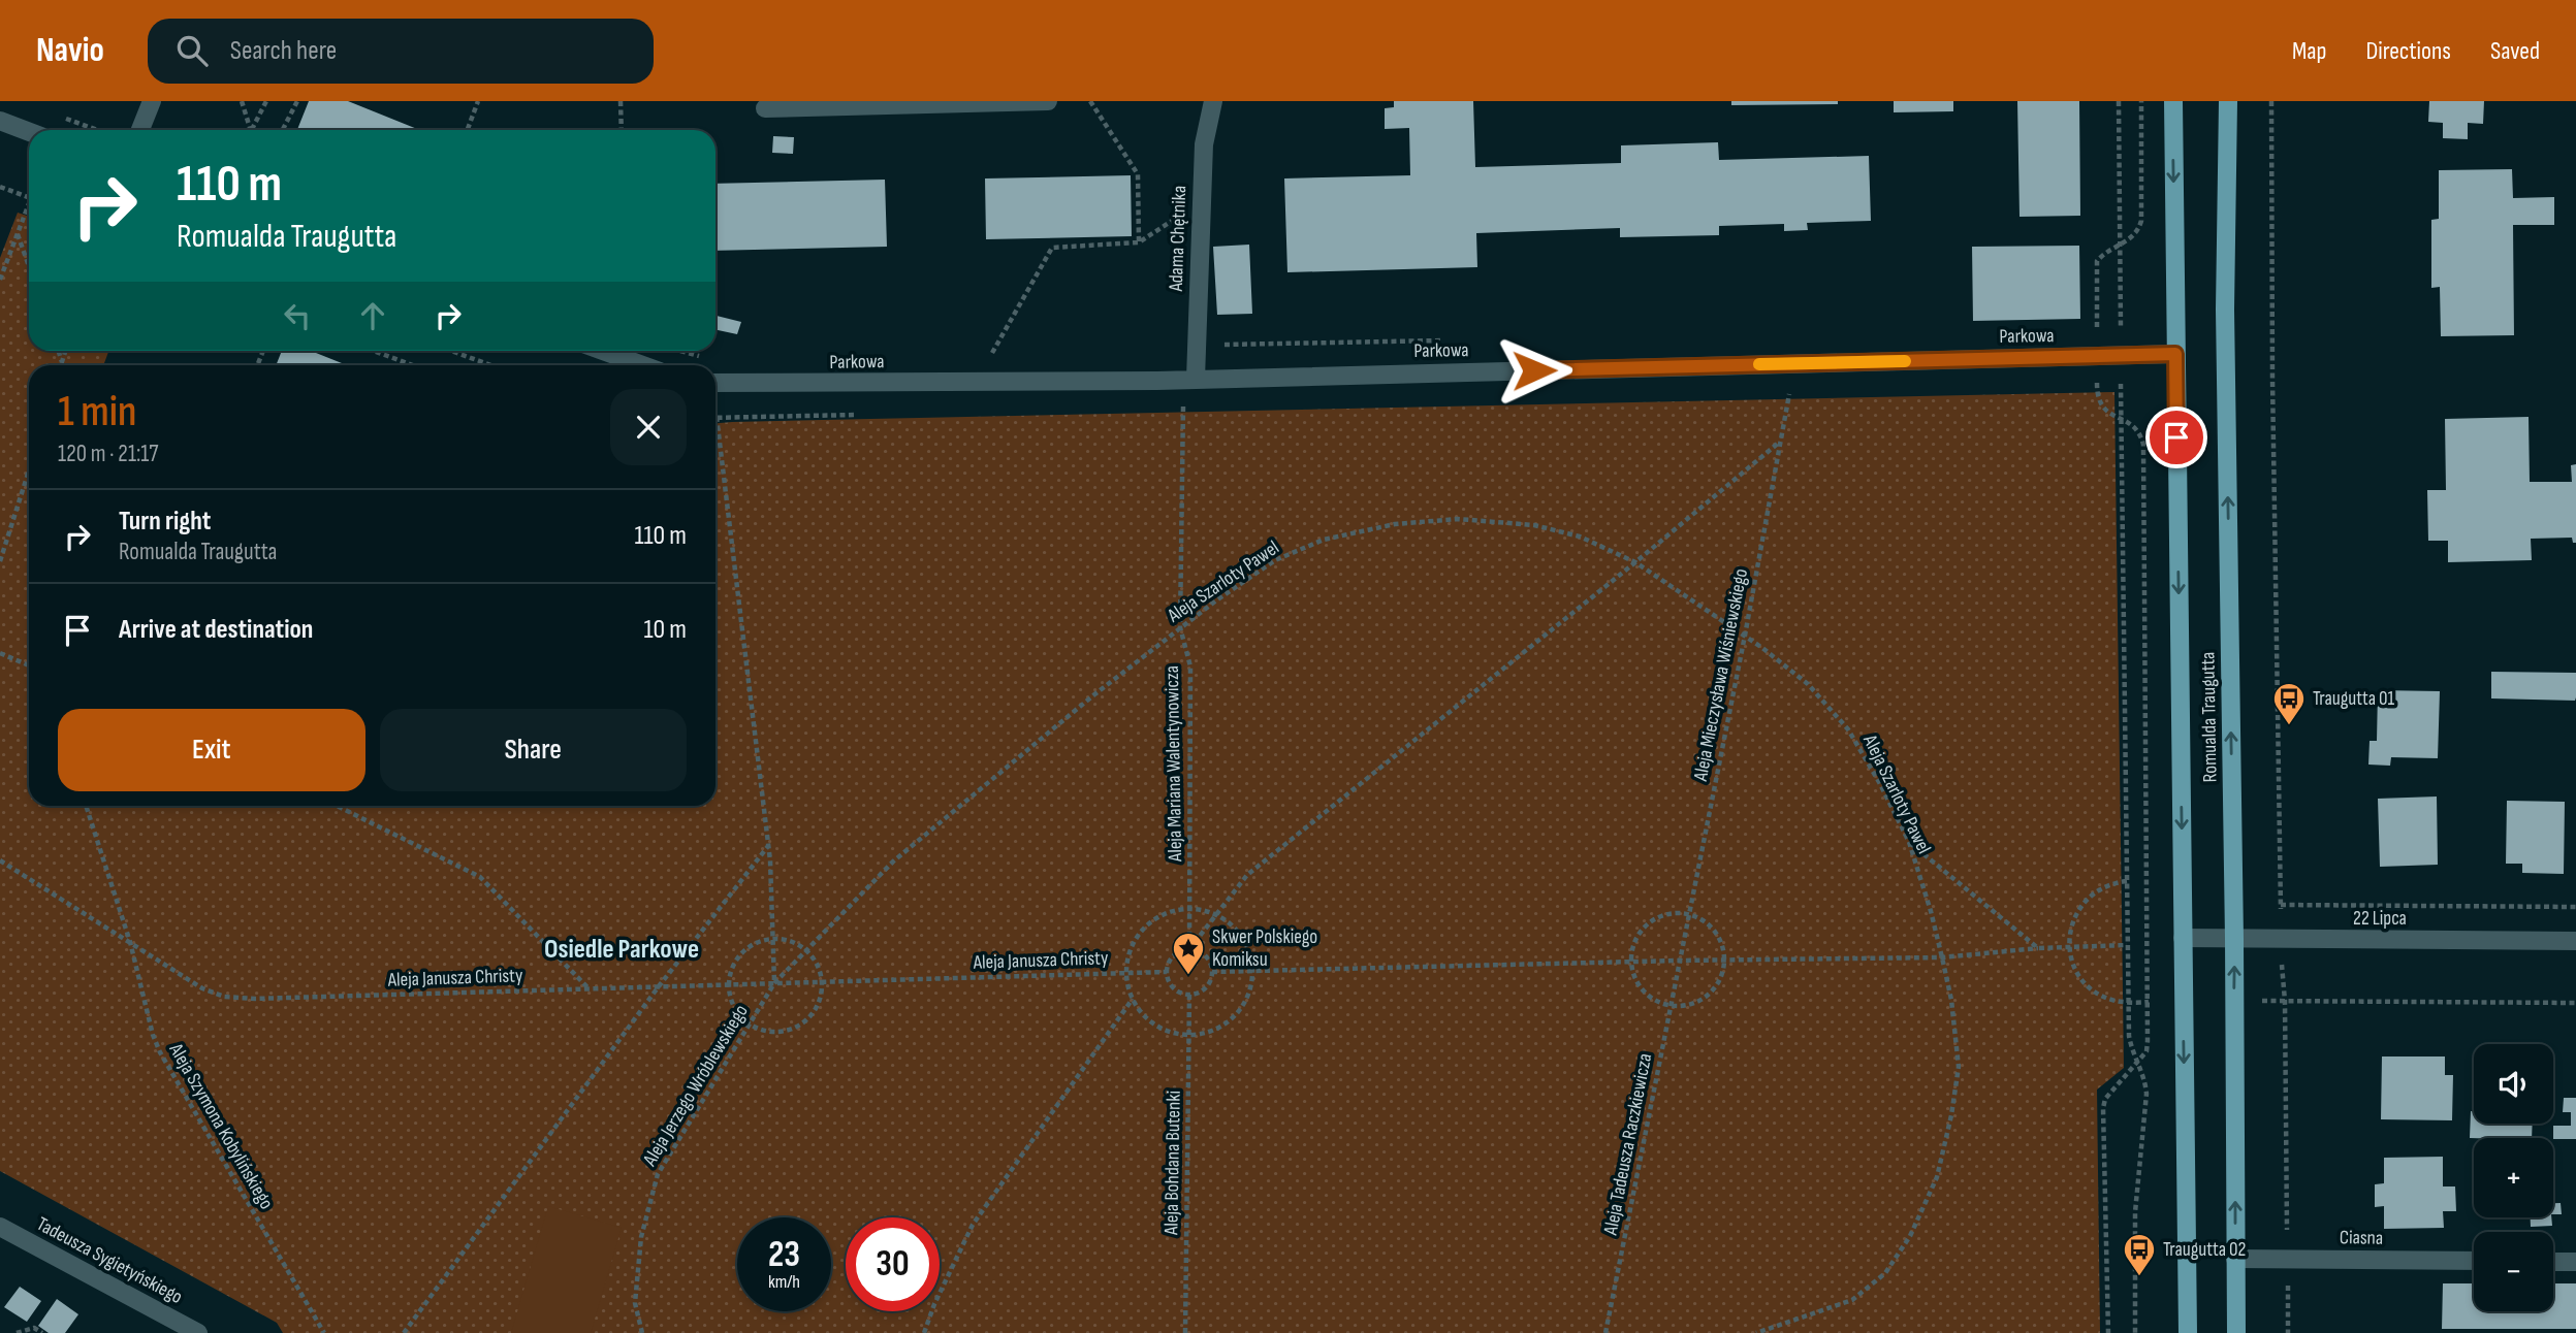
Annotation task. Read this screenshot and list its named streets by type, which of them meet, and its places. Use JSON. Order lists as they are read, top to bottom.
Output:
{
  "streets": {
    "main road": ["Romualda Traugutta"],
    "street": [
      "Adama Chętnika",
      "Parkowa",
      "22 Lipca",
      "Ciasna",
      "Tadeusza Sygietyńskiego"
    ],
    "path": [
      "Aleja Szarloty Pawel",
      "Aleja Mieczysława Wiśniewskiego",
      "Aleja Mariana Walentynowicza",
      "Aleja Janusza Christy",
      "Aleja Jerzego Wróblewskiego",
      "Aleja Szymona Kobylińskiego",
      "Aleja Tadeusza Raczkiewicza",
      "Aleja Bohdana Butenki"
    ]
  },
  "crossings": [
    ["Adama Chętnika", "Parkowa"],
    ["Parkowa", "Romualda Traugutta"],
    ["Aleja Szarloty Pawel", "Aleja Mieczysława Wiśniewskiego"],
    ["Aleja Szarloty Pawel", "Aleja Mariana Walentynowicza"],
    ["Aleja Szarloty Pawel", "Aleja Janusza Christy"],
    ["Aleja Szarloty Pawel", "Aleja Jerzego Wróblewskiego"],
    ["Aleja Mieczysława Wiśniewskiego", "Aleja Tadeusza Raczkiewicza"],
    ["Romualda Traugutta", "22 Lipca"],
    ["Romualda Traugutta", "Ciasna"],
    ["Aleja Mariana Walentynowicza", "Aleja Janusza Christy"],
    ["Aleja Mariana Walentynowicza", "Aleja Bohdana Butenki"],
    ["Aleja Janusza Christy", "Aleja Jerzego Wróblewskiego"],
    ["Aleja Janusza Christy", "Aleja Szymona Kobylińskiego"],
    ["Aleja Janusza Christy", "Aleja Bohdana Butenki"]
  ],
  "districts": ["Osiedle Parkowe"],
  "places": {
    "bus stop": ["Traugutta 01", "Traugutta 02"],
    "place": ["Skwer Polskiego Komiksu"]
  },
  "page": {
    "header": "Navio",
    "search": "Search here",
    "nav": ["Map", "Directions", "Saved"],
    "turn": ["110 m", "Romualda Traugutta"],
    "heading": ["1 min", "120 m · 21:17"],
    "list": [
      {
        "name": "Turn right",
        "note": "Romualda Traugutta",
        "value": "110 m"
      },
      {
        "name": "Arrive at destination",
        "value": "10 m"
      }
    ],
    "buttons": ["Exit", "Share"],
    "map_buttons": ["+", "−"],
    "speed": "23 km/h",
    "limit": "30"
  }
}
